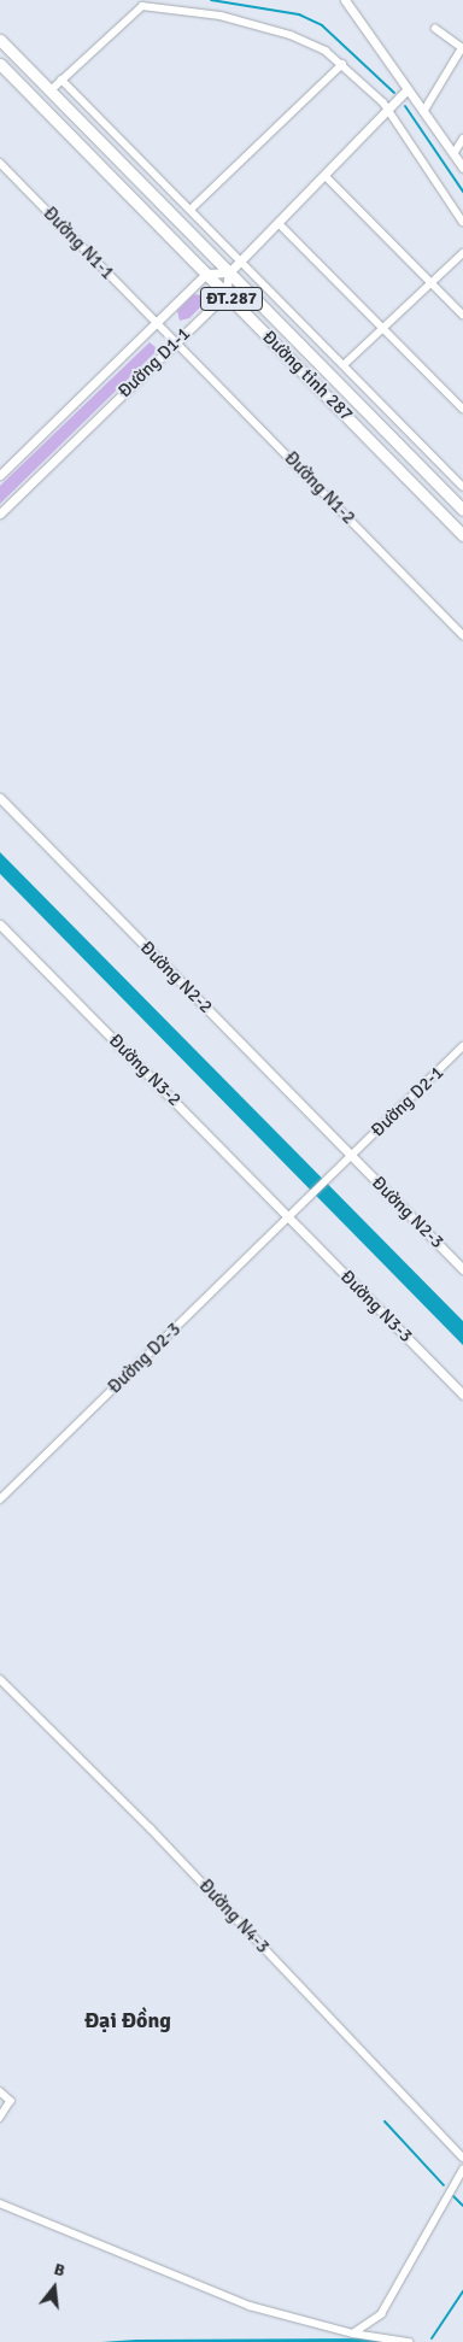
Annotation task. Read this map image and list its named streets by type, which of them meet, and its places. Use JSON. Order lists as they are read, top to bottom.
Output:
{
  "streets": {
    "main road": ["ĐT.287", "Đường tỉnh 287"],
    "street": [
      "Đường N1-1",
      "Đường D1-1",
      "Đường N1-2",
      "Đường N2-2",
      "Đường N3-2",
      "Đường D2-1",
      "Đường N2-3",
      "Đường N3-3",
      "Đường D2-3",
      "Đường N4-3"
    ]
  },
  "crossings": [
    ["Đường N1-1", "Đường D1-1"],
    ["Đường N1-1", "Đường N1-2"],
    ["Đường D1-1", "Đường tỉnh 287"],
    ["Đường D1-1", "Đường N1-2"],
    ["Đường N2-2", "Đường D2-1"],
    ["Đường N2-2", "Đường N2-3"],
    ["Đường N3-2", "Đường D2-1"],
    ["Đường N3-2", "Đường N3-3"],
    ["Đường N3-2", "Đường D2-3"],
    ["Đường D2-1", "Đường N2-3"],
    ["Đường D2-1", "Đường N3-3"],
    ["Đường D2-1", "Đường D2-3"],
    ["Đường N3-3", "Đường D2-3"]
  ],
  "districts": ["Đại Đồng"],
  "north": "top"
}
